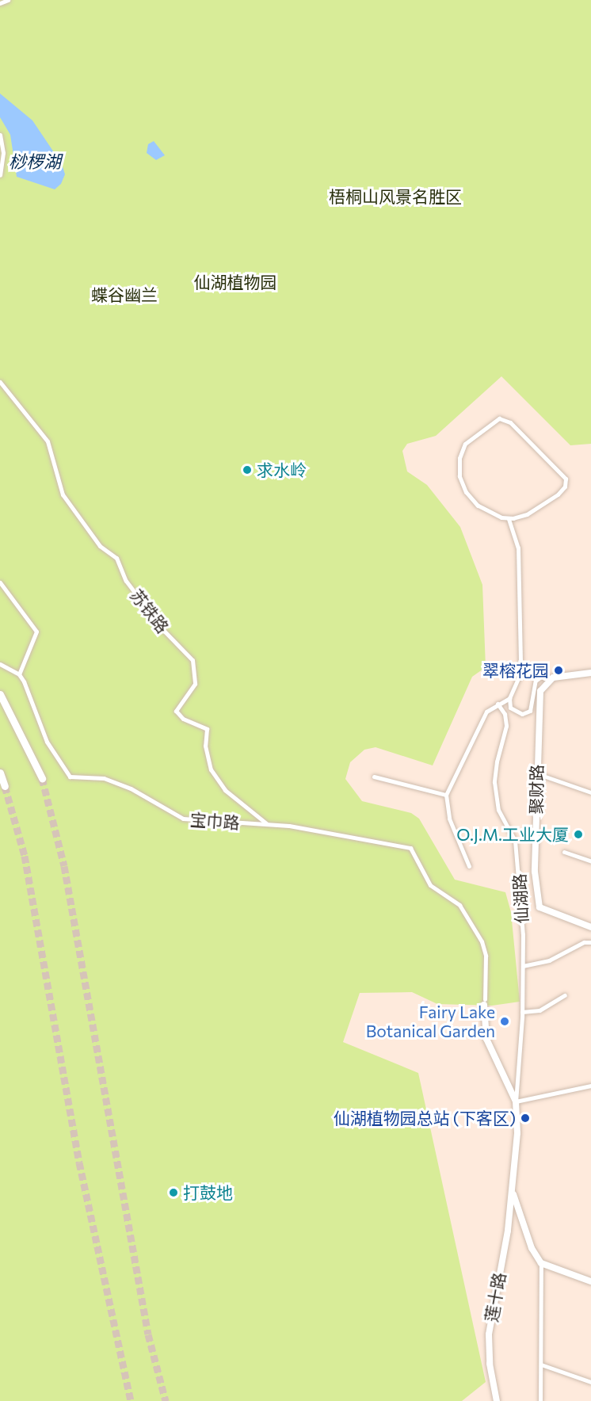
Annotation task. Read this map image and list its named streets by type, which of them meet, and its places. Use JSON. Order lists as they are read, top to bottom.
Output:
{
  "streets": {
    "street": [
      "苏铁路",
      "聚财路",
      "宝巾路",
      "仙湖路",
      "莲十路"
    ]
  },
  "crossings": [
    ["苏铁路", "宝巾路"],
    ["宝巾路", "仙湖路"],
    ["仙湖路", "莲十路"]
  ],
  "water": ["桫椤湖"],
  "parks": ["梧桐山风景名胜区", "仙湖植物园", "蝶谷幽兰"],
  "places": [
    "求水岭",
    "翠榕花园",
    "O.J.M.工业大厦",
    "Fairy Lake Botanical Garden",
    "仙湖植物园总站 (下客区)",
    "打鼓地"
  ]
}
